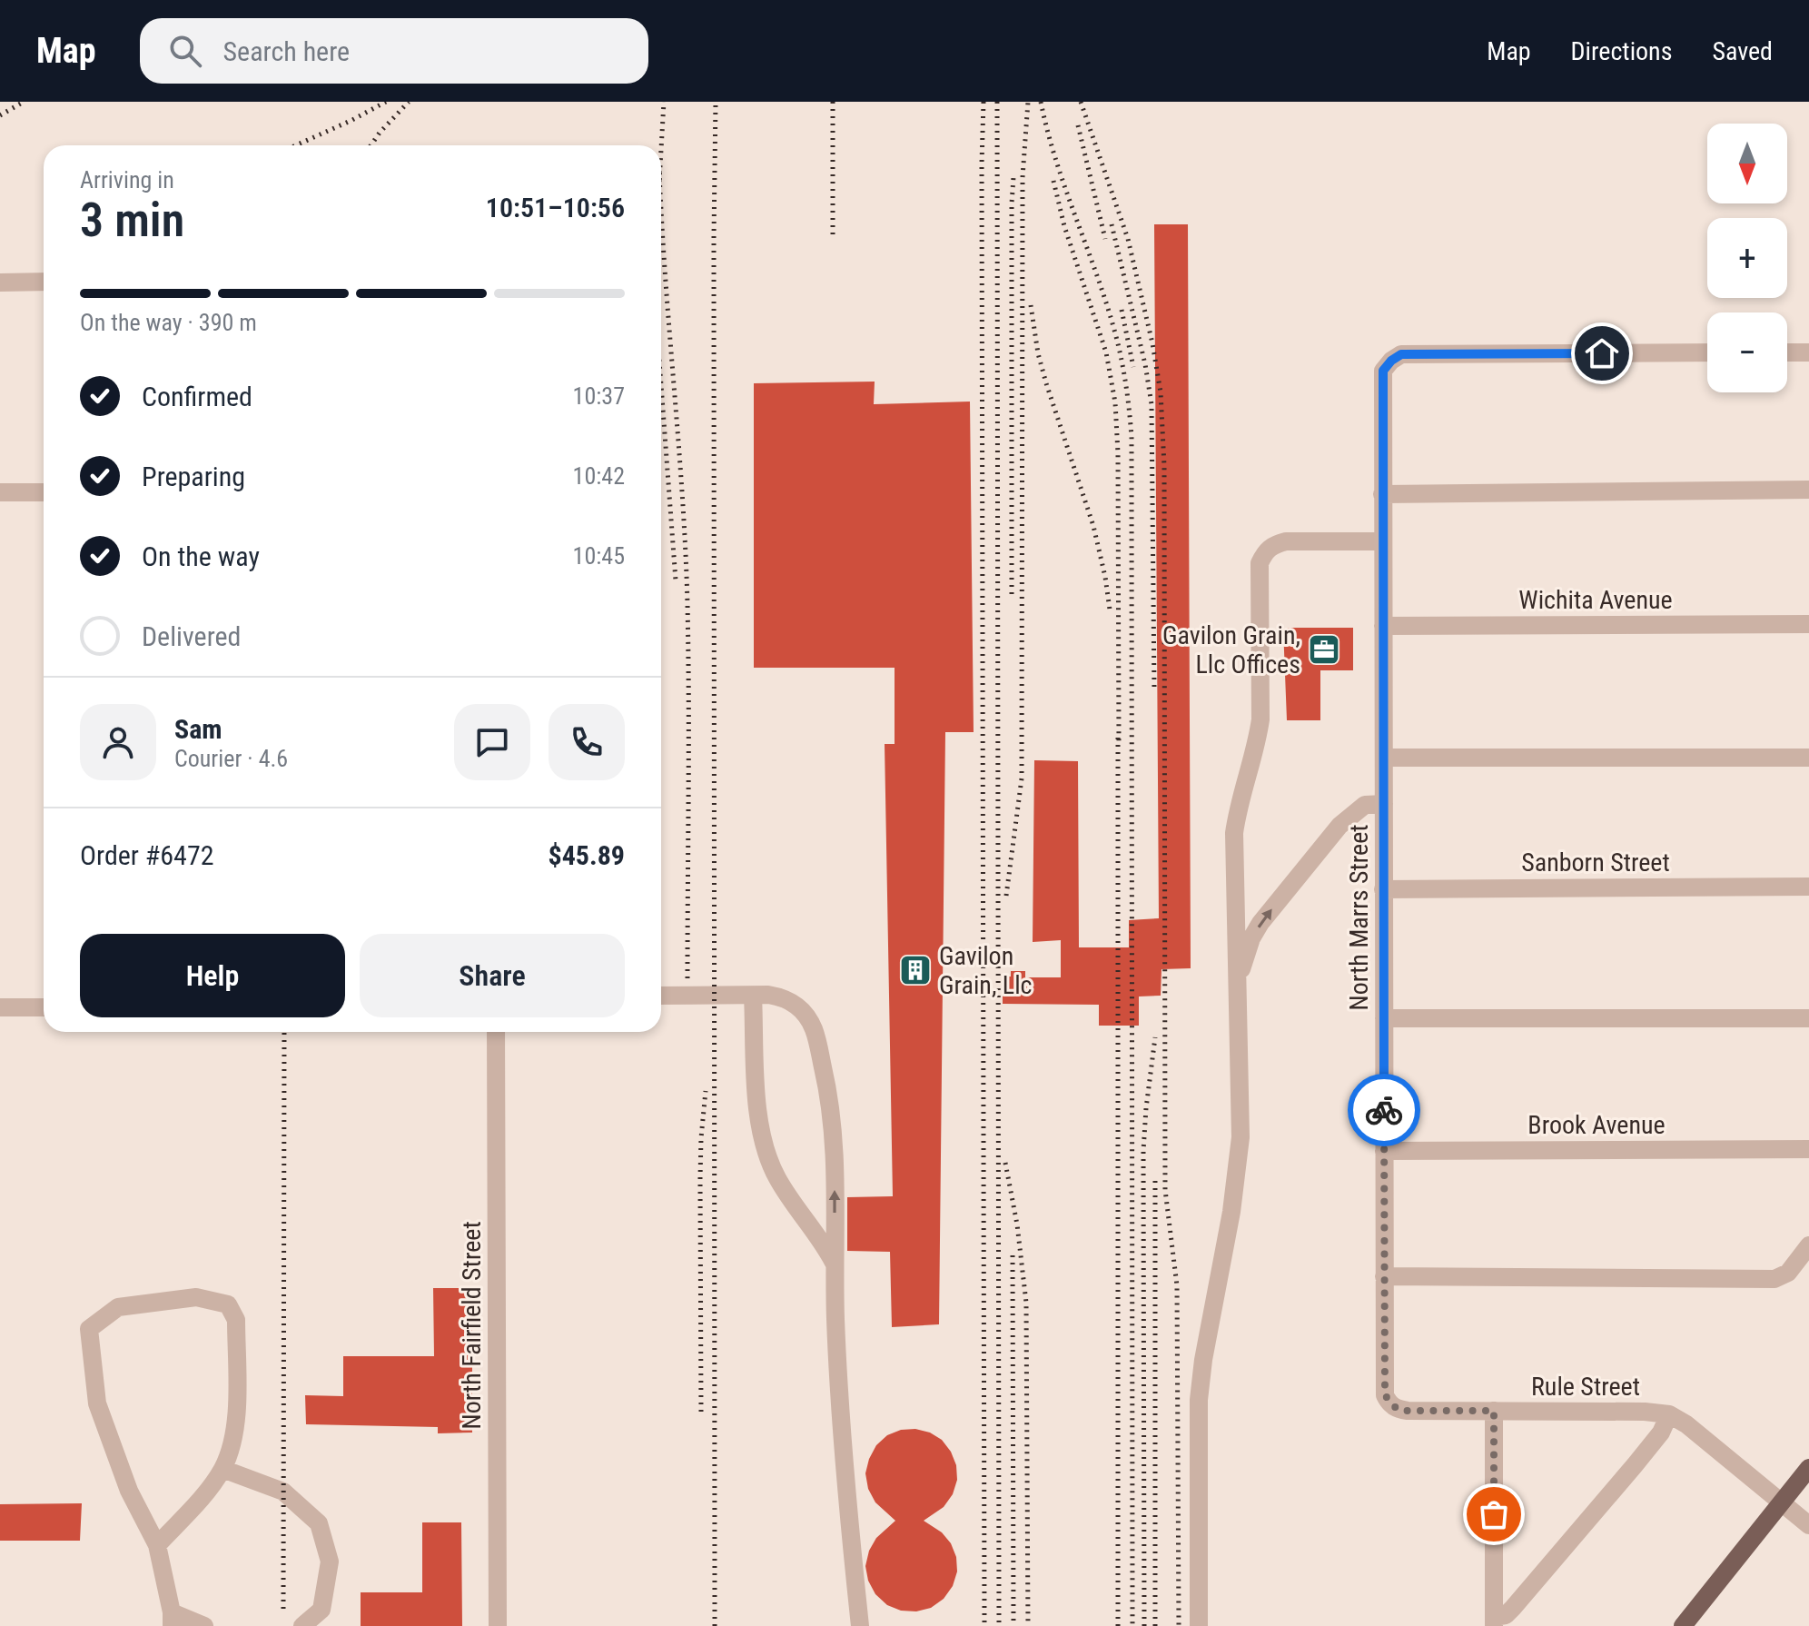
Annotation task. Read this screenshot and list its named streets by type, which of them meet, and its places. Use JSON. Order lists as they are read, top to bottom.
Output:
{
  "streets": {
    "street": [
      "Wichita Avenue",
      "Sanborn Street",
      "North Marrs Street",
      "Brook Avenue",
      "North Fairfield Street",
      "Rule Street"
    ]
  },
  "crossings": [
    ["Wichita Avenue", "North Marrs Street"],
    ["Sanborn Street", "North Marrs Street"],
    ["North Marrs Street", "Brook Avenue"],
    ["North Marrs Street", "Rule Street"]
  ],
  "places": {
    "office": ["Gavilon Grain, Llc Offices"],
    "building": ["Gavilon Grain, Llc"]
  },
  "north": "bottom",
  "page": {
    "header": "Map",
    "search": "Search here",
    "nav": ["Map", "Directions", "Saved"],
    "map_buttons": ["+", "−"],
    "heading": ["3 min", "Arriving in", "10:51–10:56"],
    "panel": [
      "Sam",
      "Courier · 4.6",
      "Order #6472",
      "$45.89"
    ],
    "bar": "On the way · 390 m",
    "list": [
      ["Confirmed", "10:37"],
      ["Preparing", "10:42"],
      ["On the way", "10:45"],
      "Delivered"
    ],
    "buttons": ["Help", "Share"]
  }
}
